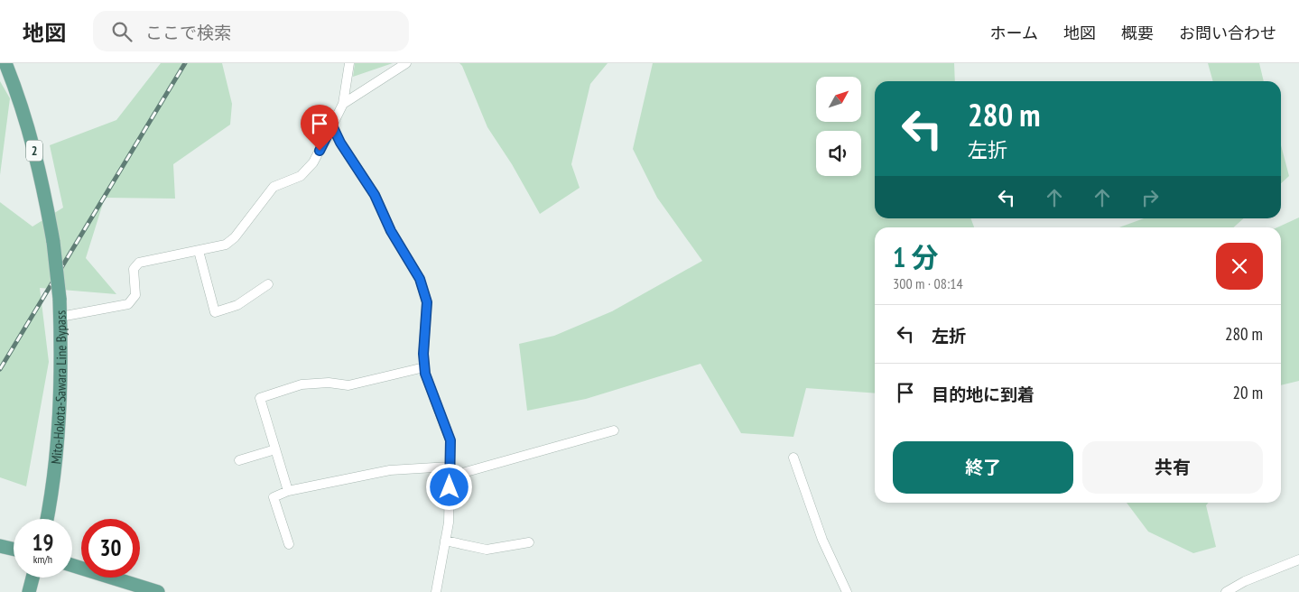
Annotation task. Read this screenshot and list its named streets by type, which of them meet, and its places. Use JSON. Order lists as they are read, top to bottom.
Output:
{
  "streets": {
    "main road": ["2", "Mito-Hokota-Sawara Line Bypass"]
  },
  "north": "top right",
  "page": {
    "header": "地図",
    "search": "ここで検索",
    "nav": [
      "ホーム",
      "地図",
      "概要",
      "お問い合わせ"
    ],
    "turn": ["280 m", "左折"],
    "heading": ["1 分", "300 m · 08:14"],
    "list": [
      {
        "name": "左折",
        "value": "280 m"
      },
      {
        "name": "目的地に到着",
        "value": "20 m"
      }
    ],
    "buttons": ["終了", "共有"],
    "speed": "19 km/h",
    "limit": "30"
  }
}
